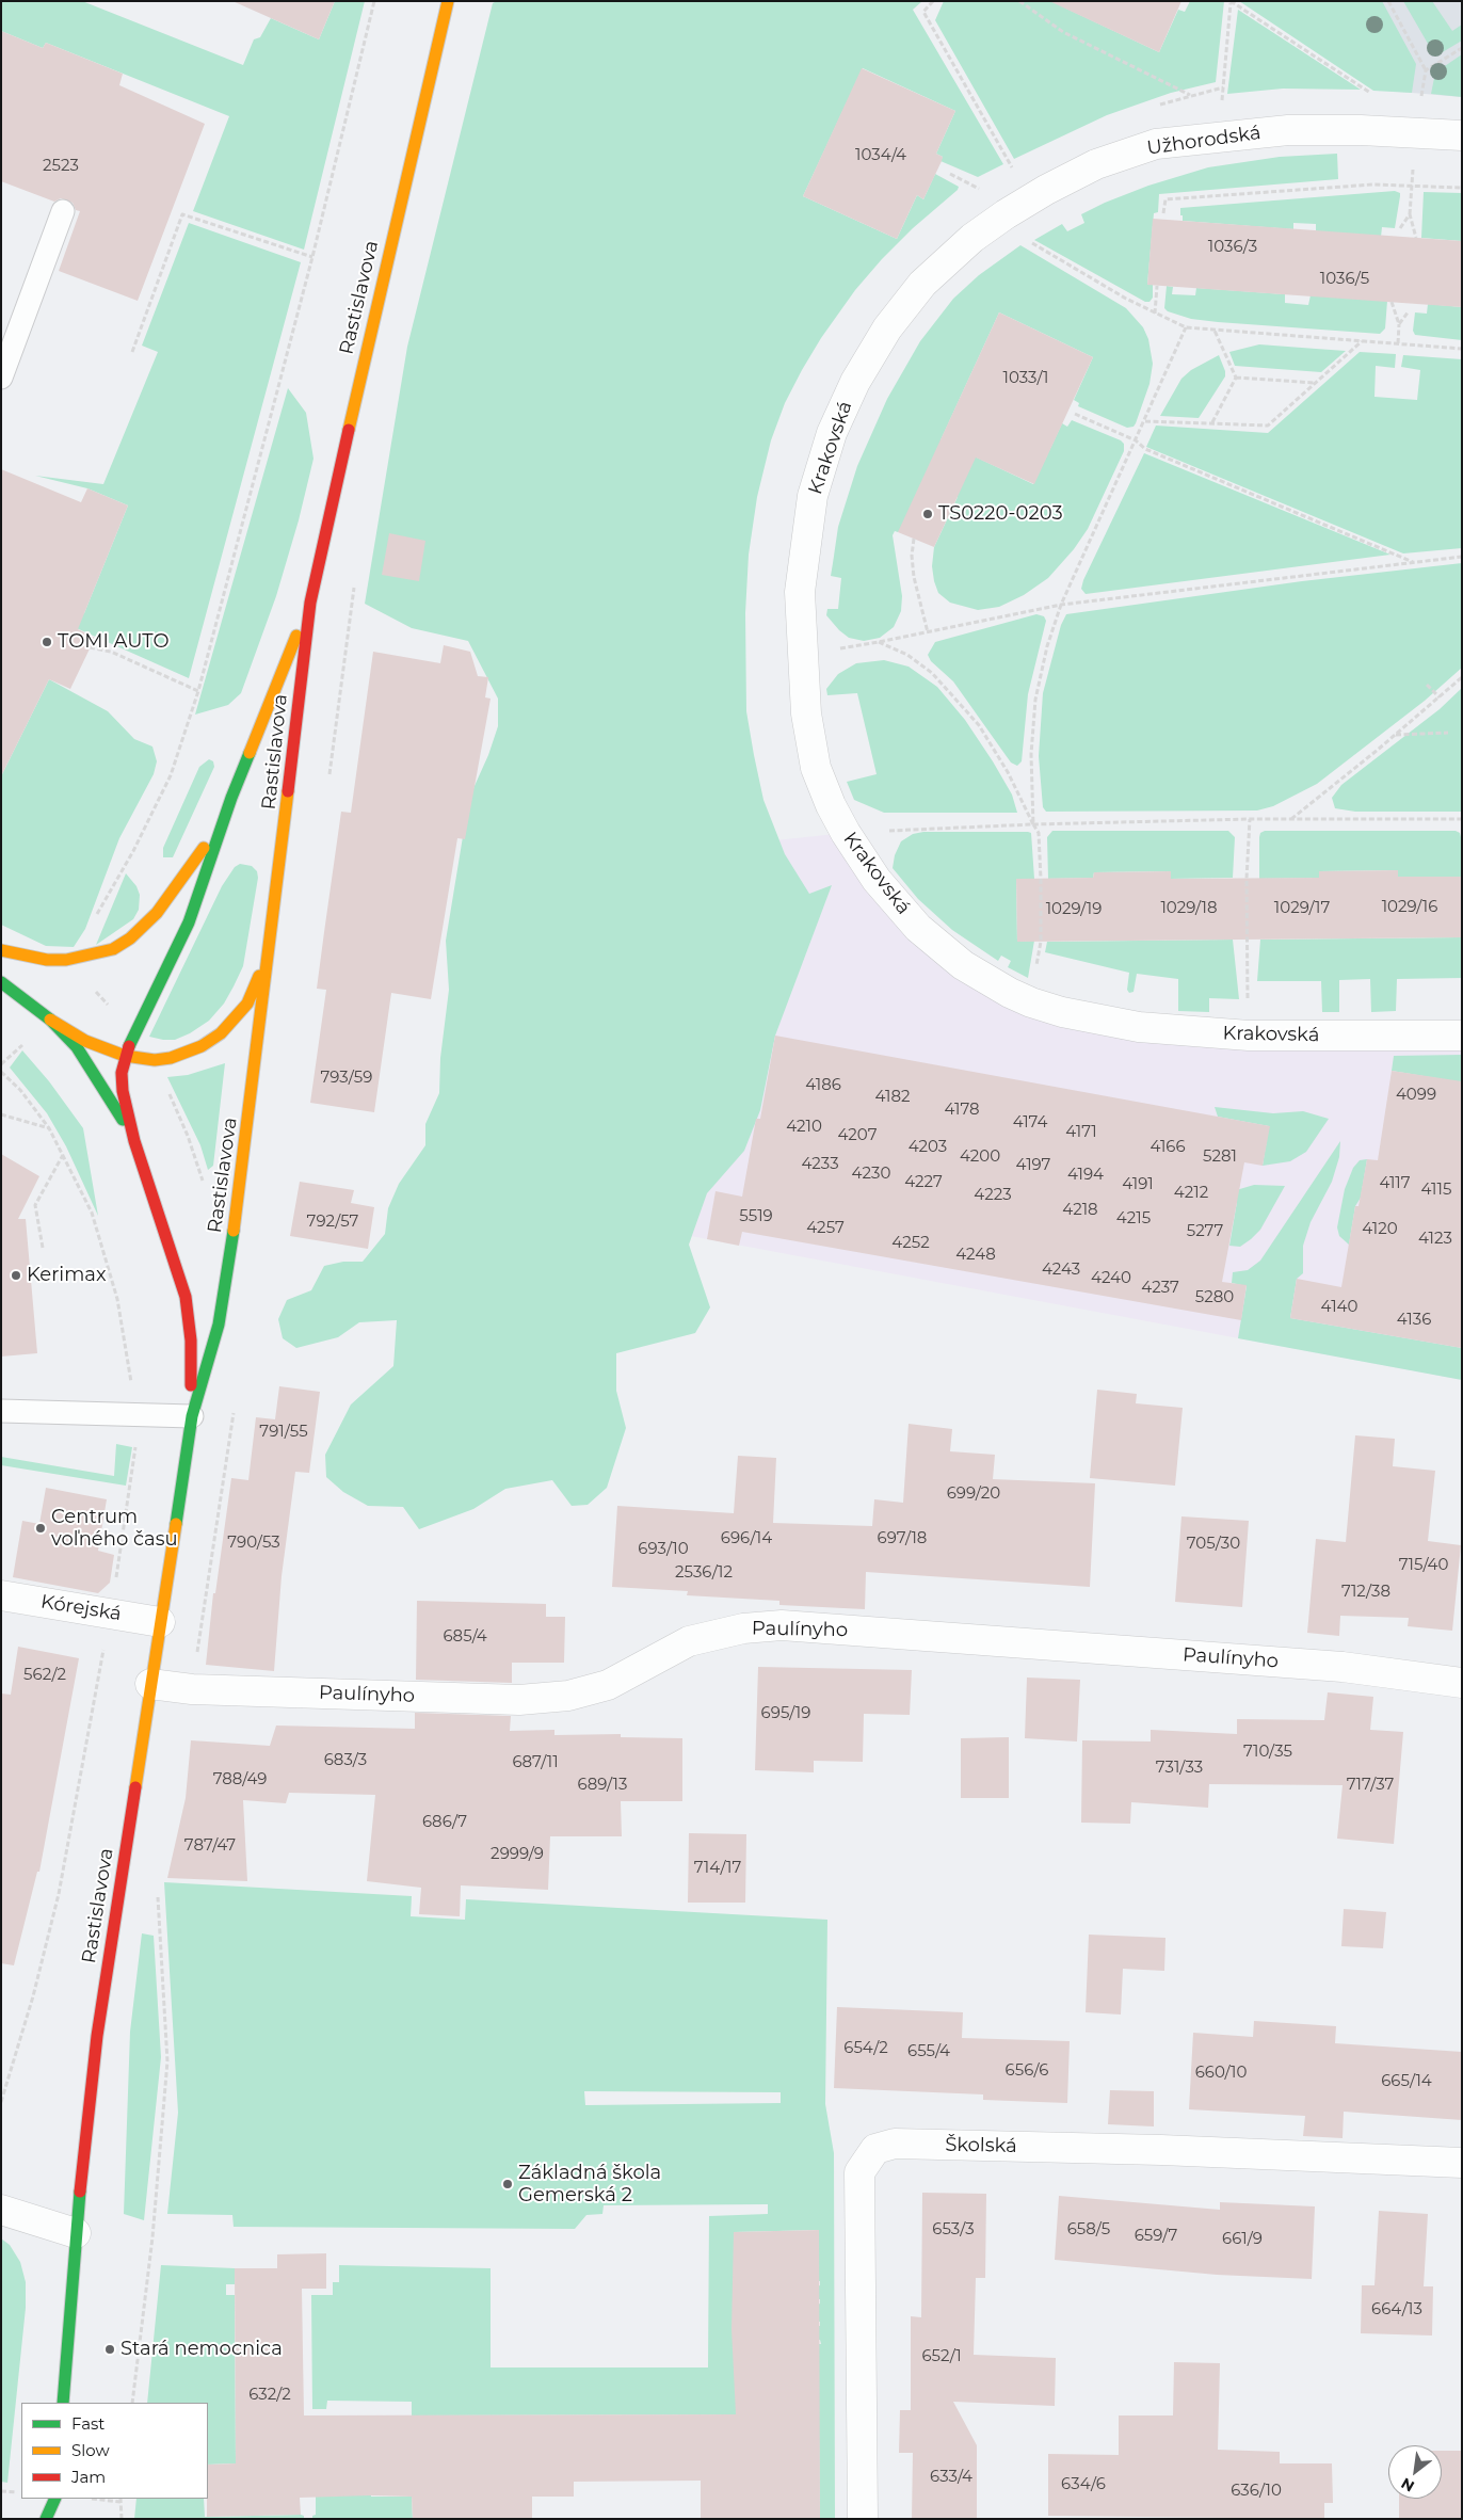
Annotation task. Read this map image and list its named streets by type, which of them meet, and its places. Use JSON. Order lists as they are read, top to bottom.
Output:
{
  "streets": {
    "street": [
      "Užhorodská",
      "Rastislavova",
      "Krakovská",
      "Kórejská",
      "Paulínyho",
      "Školská"
    ]
  },
  "crossings": [
    ["Užhorodská", "Krakovská"],
    ["Rastislavova", "Kórejská"],
    ["Rastislavova", "Paulínyho"]
  ],
  "places": [
    "TS0220-0203",
    "TOMI AUTO",
    "Kerimax",
    "Centrum voľného času",
    "Základná škola Gemerská 2",
    "Stará nemocnica"
  ],
  "house_numbers": [
    "1034/4",
    "2523",
    "1036/3",
    "1036/5",
    "1033/1",
    "1029/16",
    "1029/18",
    "1029/17",
    "1029/19",
    "793/59",
    "4186",
    "4099",
    "4182",
    "4178",
    "4174",
    "4210",
    "4171",
    "4207",
    "4203",
    "4166",
    "4200",
    "5281",
    "4233",
    "4197",
    "4230",
    "4194",
    "4227",
    "4117",
    "4191",
    "4115",
    "4212",
    "4223",
    "4218",
    "5519",
    "4215",
    "792/57",
    "4257",
    "4120",
    "5277",
    "4123",
    "4252",
    "4248",
    "4243",
    "4240",
    "4237",
    "5280",
    "4140",
    "4136",
    "791/55",
    "699/20",
    "696/14",
    "697/18",
    "790/53",
    "705/30",
    "693/10",
    "715/40",
    "2536/12",
    "712/38",
    "685/4",
    "562/2",
    "695/19",
    "710/35",
    "683/3",
    "687/11",
    "731/33",
    "788/49",
    "689/13",
    "717/37",
    "686/7",
    "787/47",
    "2999/9",
    "714/17",
    "654/2",
    "655/4",
    "656/6",
    "660/10",
    "665/14",
    "653/3",
    "658/5",
    "659/7",
    "661/9",
    "664/13",
    "652/1",
    "632/2",
    "633/4",
    "634/6",
    "636/10"
  ],
  "legend": ["Fast", "Slow", "Jam"],
  "north": "bottom left"
}
